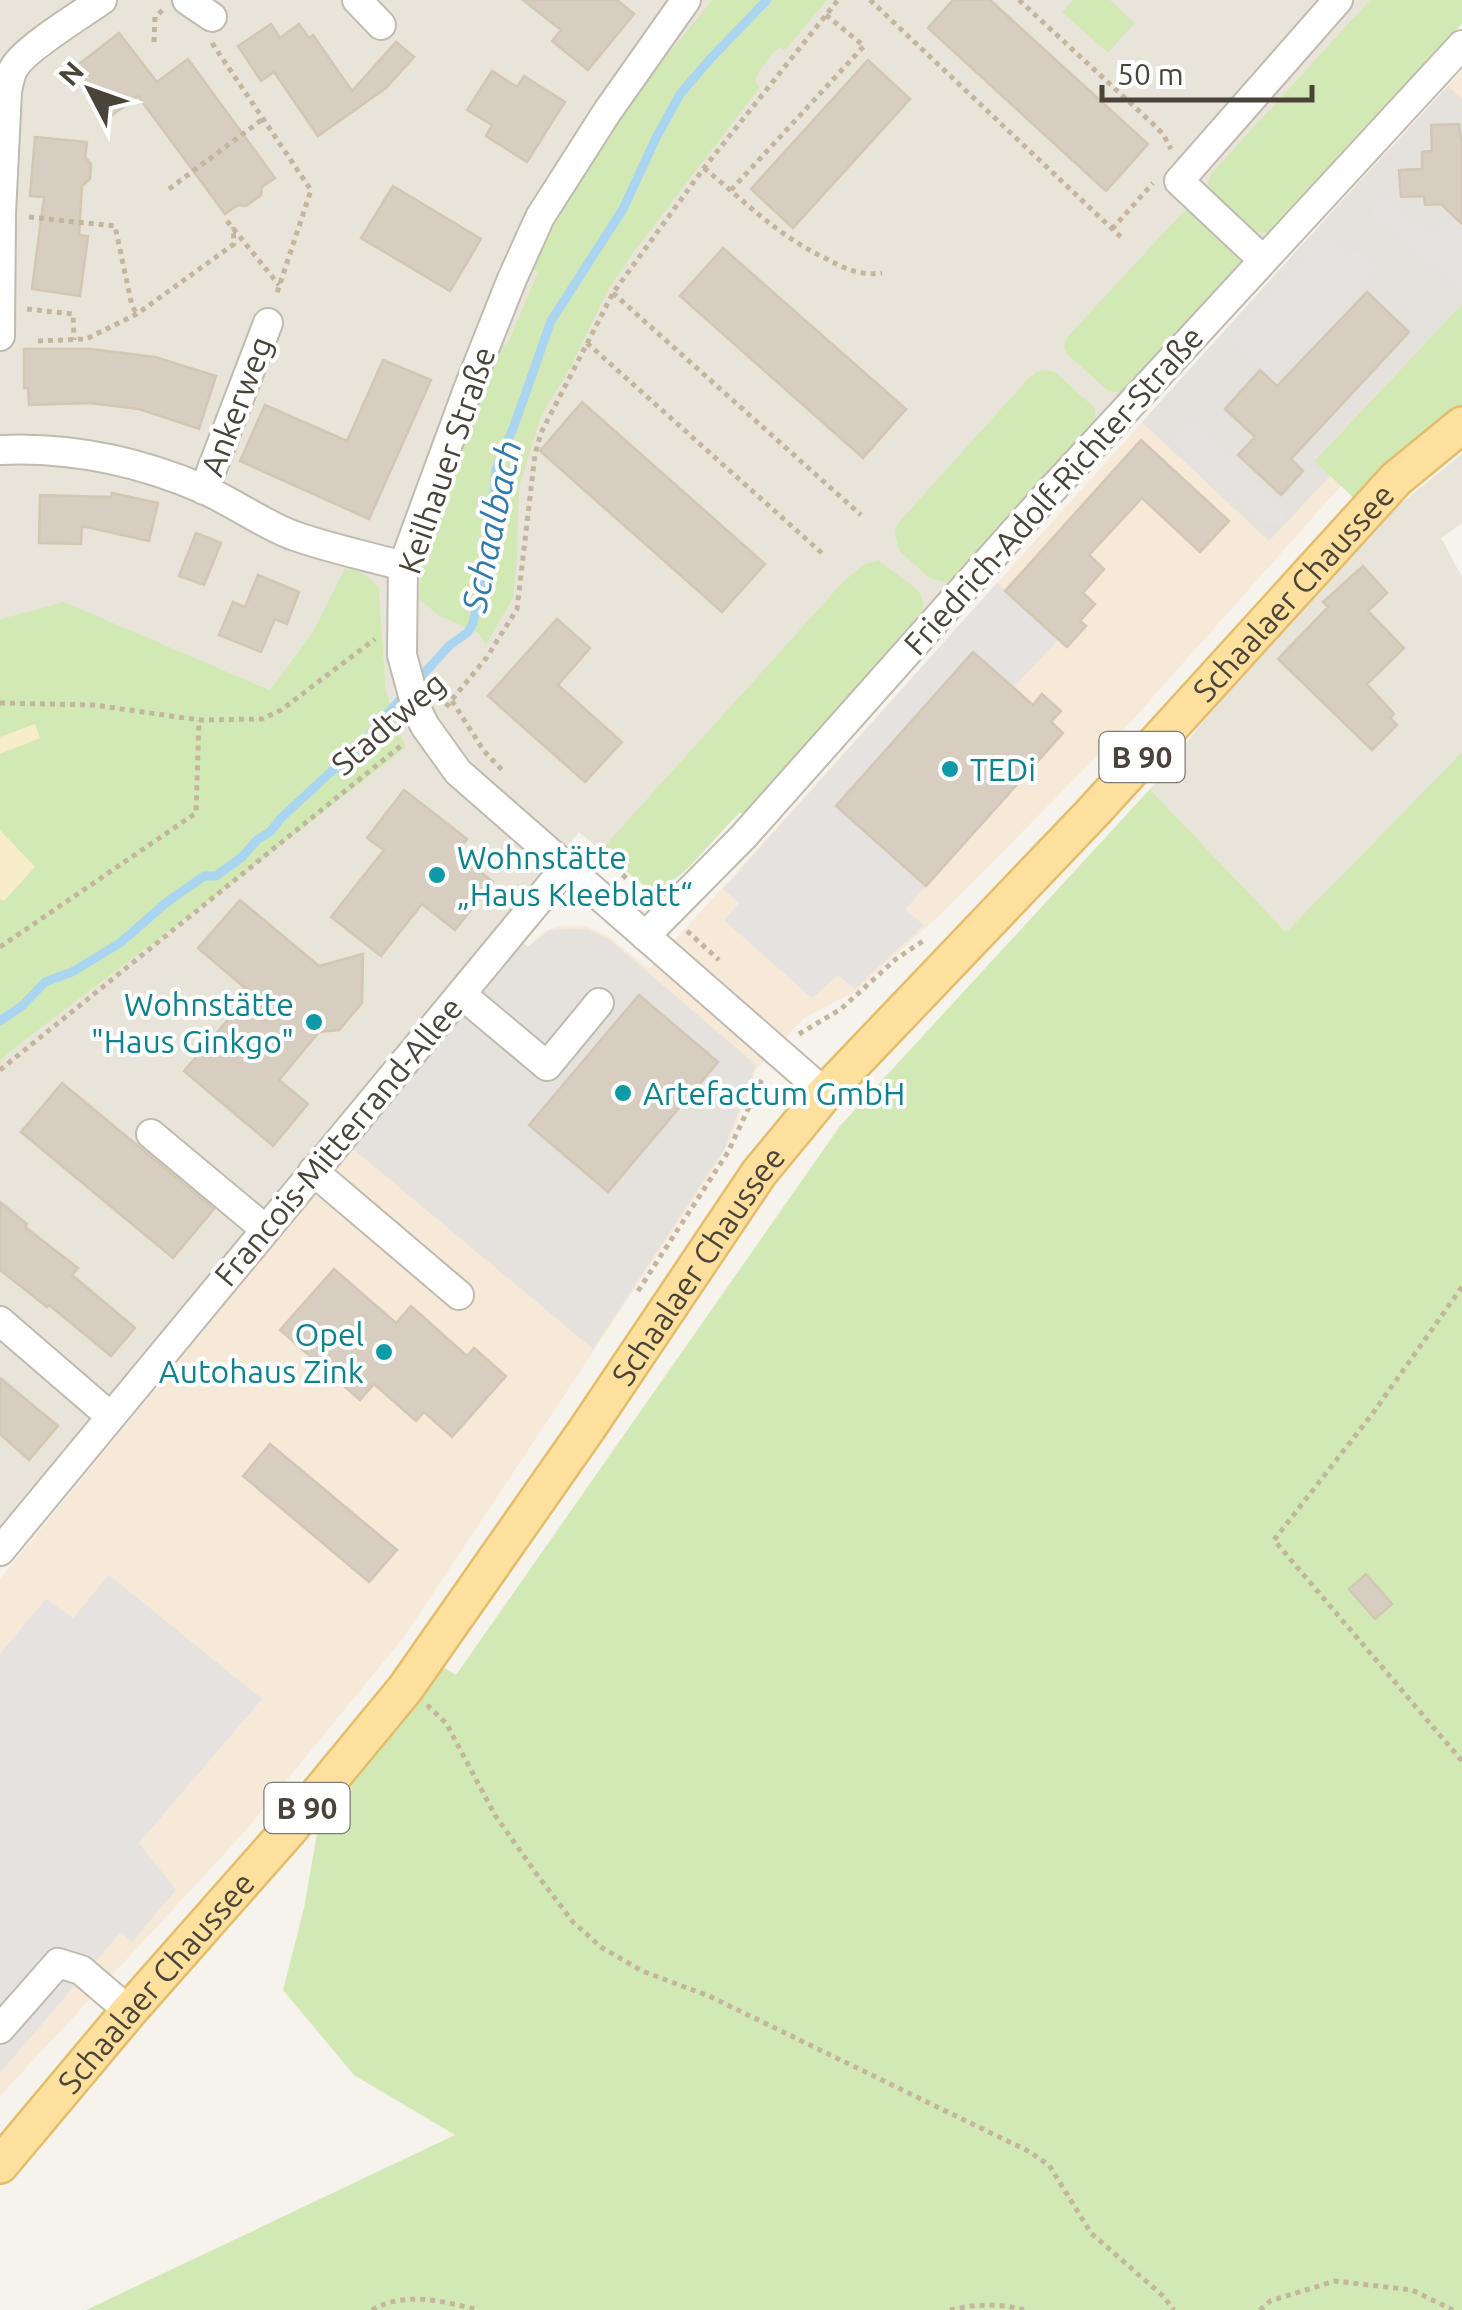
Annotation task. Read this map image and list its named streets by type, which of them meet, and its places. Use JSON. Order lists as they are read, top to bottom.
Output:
{
  "streets": {
    "main road": ["Schaalaer Chaussee", "B 90"],
    "street": [
      "Ankerweg",
      "Keilhauer Straße",
      "Friedrich-Adolf-Richter-Straße",
      "Francois-Mitterrand-Allee"
    ],
    "path": ["Stadtweg"]
  },
  "crossings": [
    ["Keilhauer Straße", "Friedrich-Adolf-Richter-Straße"],
    ["Keilhauer Straße", "Schaalaer Chaussee"],
    ["Keilhauer Straße", "Stadtweg"],
    ["Keilhauer Straße", "Francois-Mitterrand-Allee"]
  ],
  "water": ["Schaalbach"],
  "places": [
    "TEDi",
    "Wohnstätte „Haus Kleeblatt“",
    "Wohnstätte \"Haus Ginkgo\"",
    "Artefactum GmbH",
    "Opel Autohaus Zink"
  ],
  "scale_bar": "50 m",
  "north": "top left"
}
